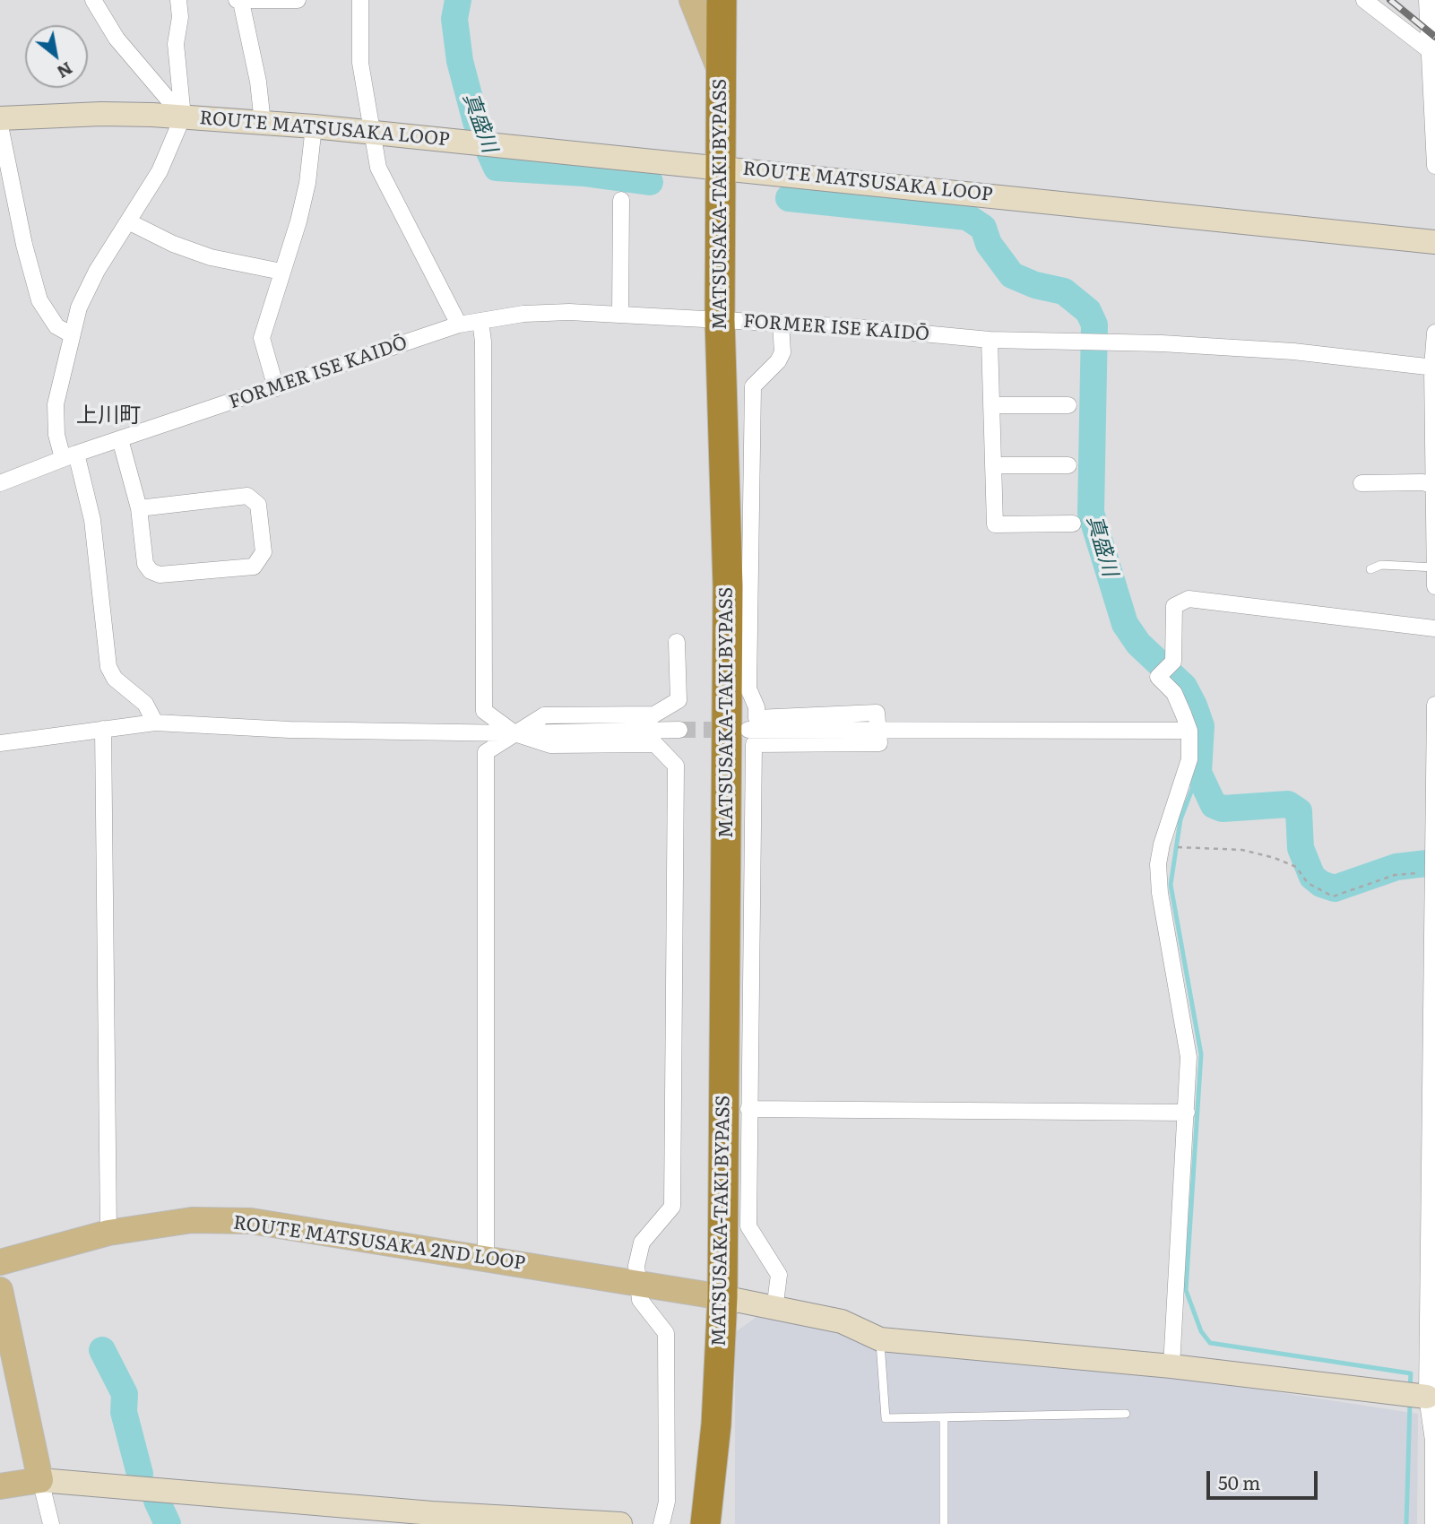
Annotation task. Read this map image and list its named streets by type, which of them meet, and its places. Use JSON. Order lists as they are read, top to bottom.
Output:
{
  "streets": {
    "highway": ["MATSUSAKA-TAKI BYPASS"],
    "main road": ["ROUTE MATSUSAKA LOOP", "ROUTE MATSUSAKA 2ND LOOP"],
    "street": ["FORMER ISE KAIDŌ"]
  },
  "crossings": [
    ["ROUTE MATSUSAKA LOOP", "MATSUSAKA-TAKI BYPASS"],
    ["MATSUSAKA-TAKI BYPASS", "FORMER ISE KAIDŌ"],
    ["MATSUSAKA-TAKI BYPASS", "ROUTE MATSUSAKA 2ND LOOP"]
  ],
  "districts": ["上川町"],
  "water": ["真盛川"],
  "scale_bar": "50 m",
  "north": "bottom right"
}
